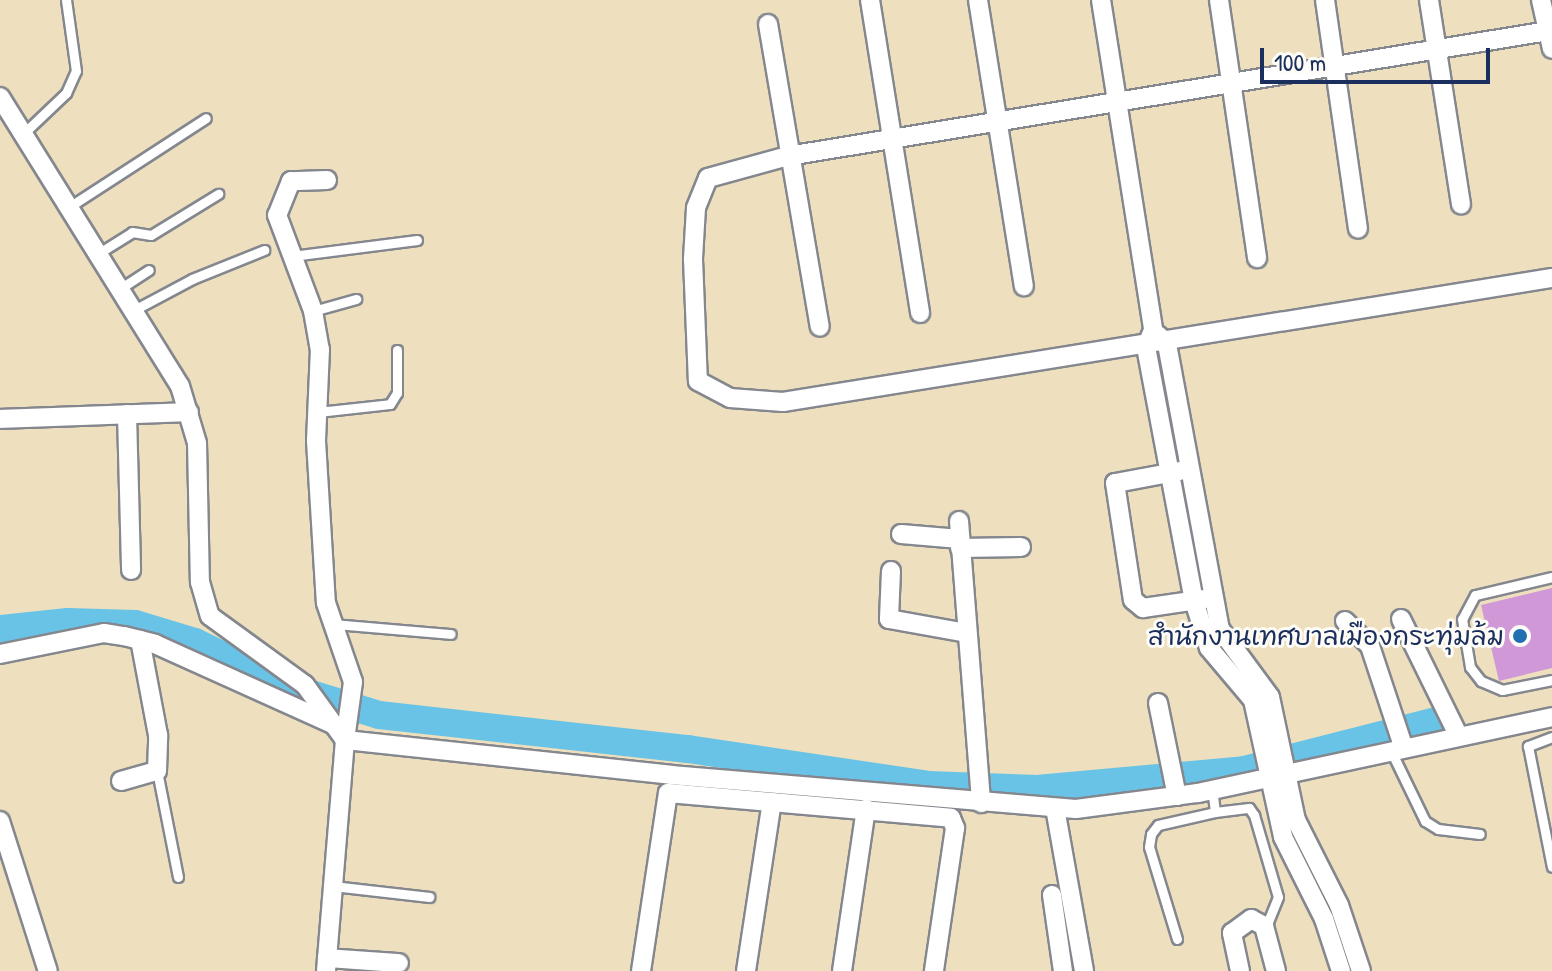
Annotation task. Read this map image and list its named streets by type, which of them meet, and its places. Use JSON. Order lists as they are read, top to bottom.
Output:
{
  "places": ["สำนักงานเทศบาลเมืองกระทุ่มล้ม"],
  "scale_bar": "100 m"
}
